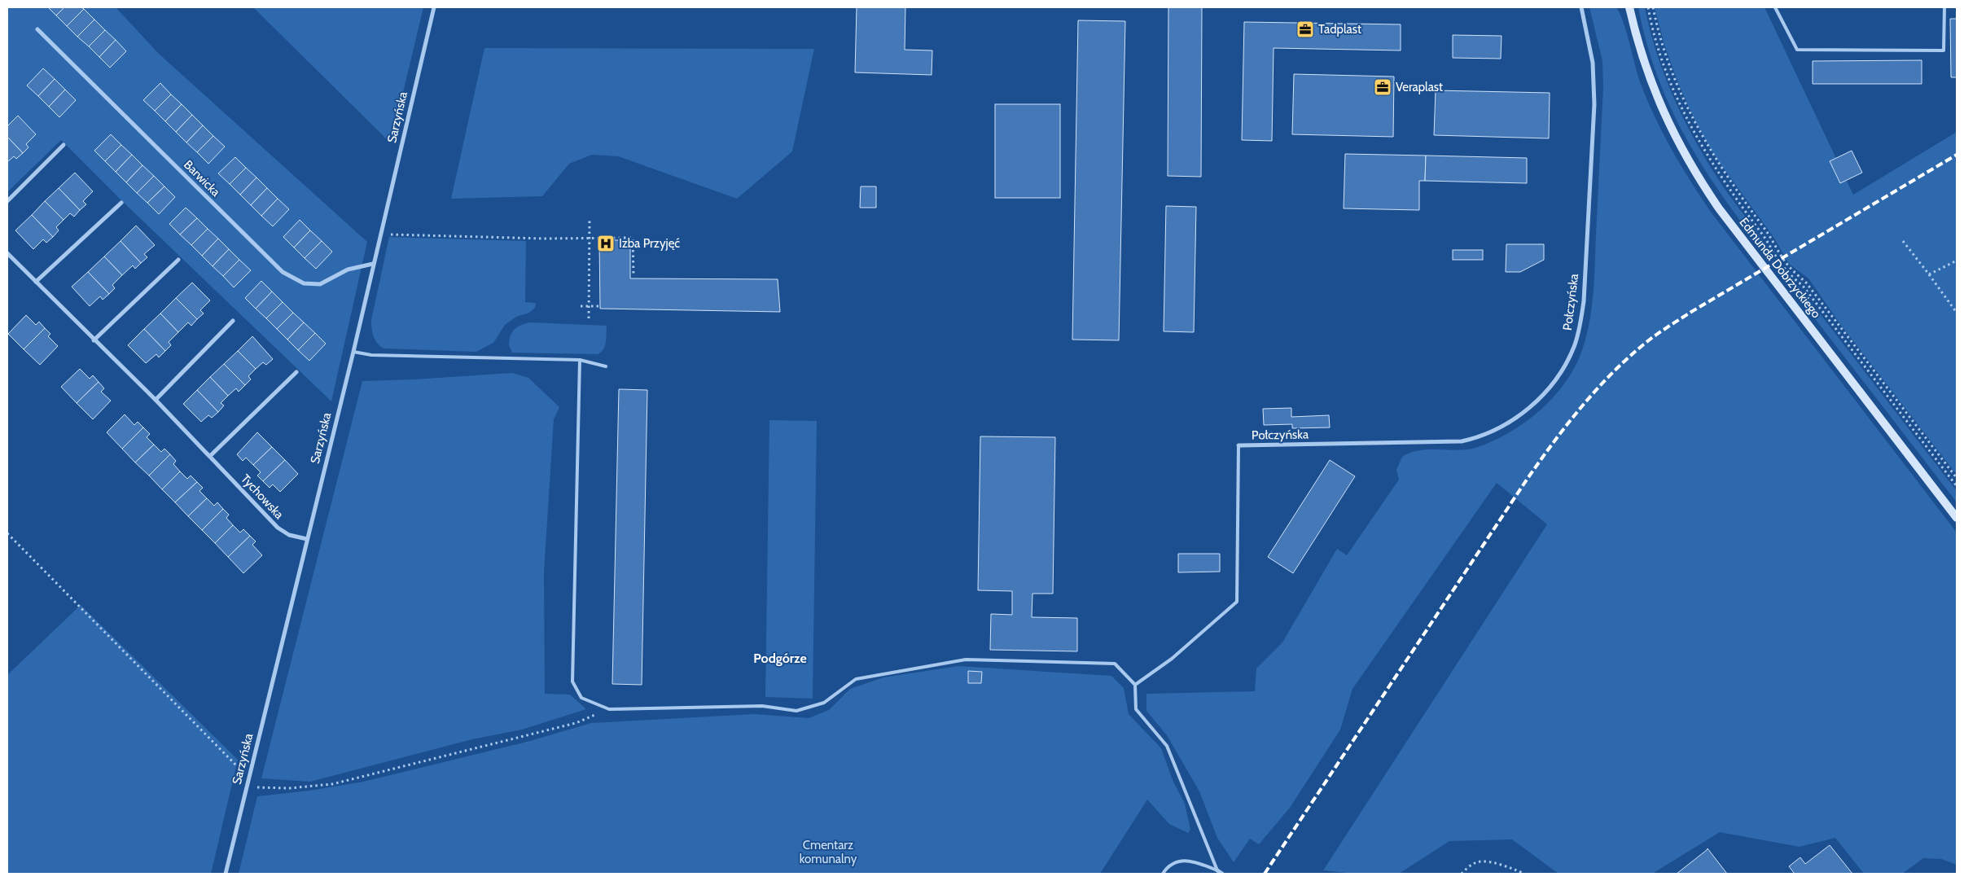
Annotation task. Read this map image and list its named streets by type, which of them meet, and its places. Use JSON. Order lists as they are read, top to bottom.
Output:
{
  "streets": {
    "main road": ["Edmunda Dobrzyckiego"],
    "street": [
      "Sarzyńska",
      "Barwicka",
      "Połczyńska",
      "Tychowska"
    ]
  },
  "crossings": [
    ["Sarzyńska", "Barwicka"],
    ["Sarzyńska", "Tychowska"]
  ],
  "districts": ["Podgórze"],
  "parks": ["Cmentarz komunalny"],
  "places": {
    "office": ["Tadplast", "Veraplast"],
    "hospital": ["Izba Przyjęć"]
  }
}
